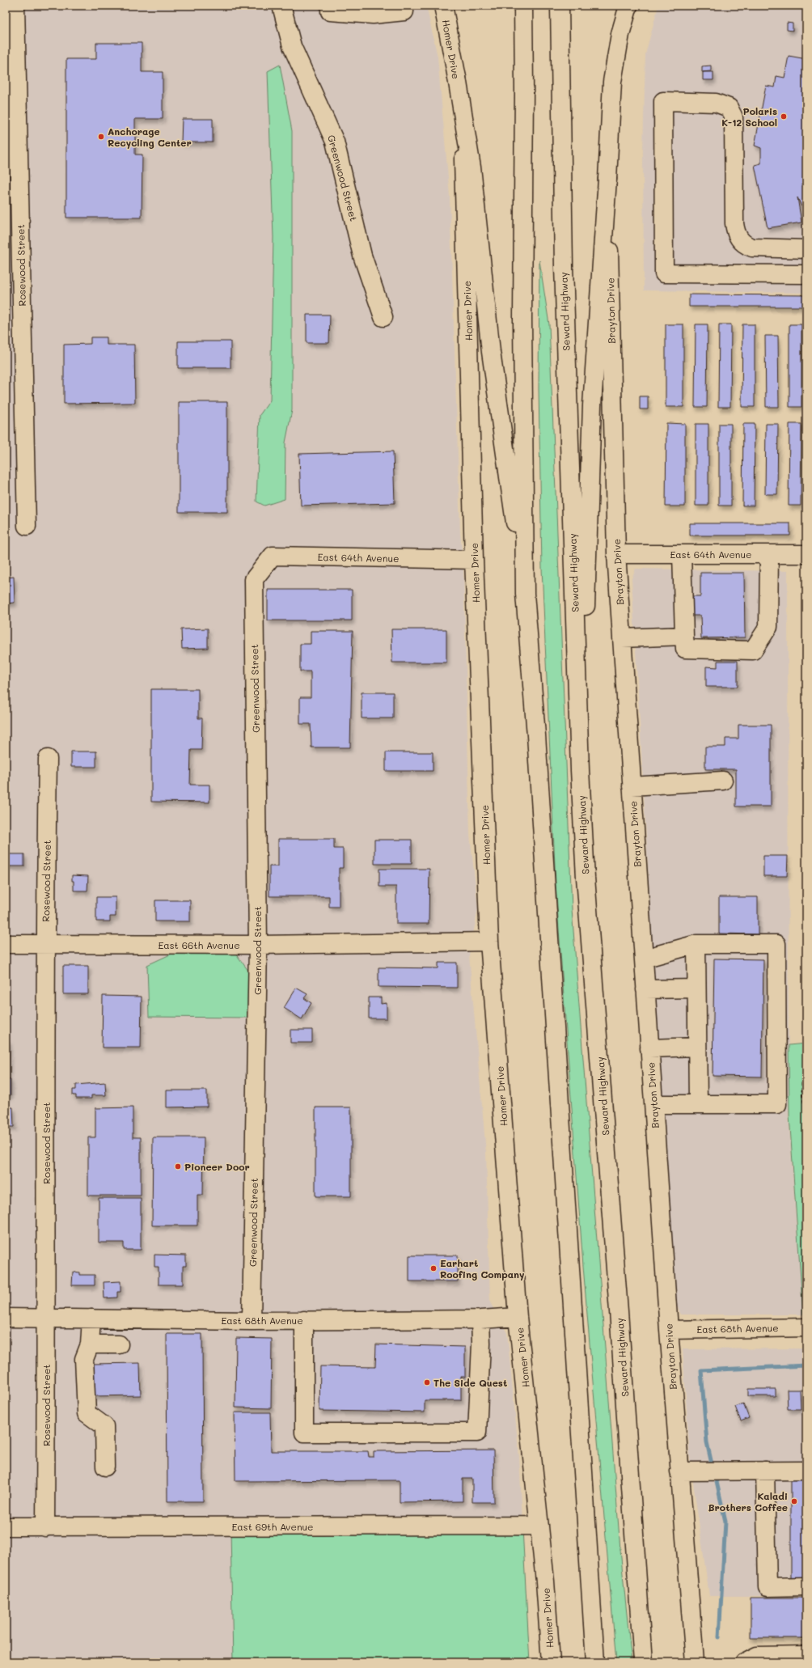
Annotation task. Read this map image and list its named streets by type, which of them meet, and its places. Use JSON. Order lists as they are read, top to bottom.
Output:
{
  "streets": {
    "main road": [
      "Homer Drive",
      "Greenwood Street",
      "Rosewood Street",
      "Brayton Drive",
      "Seward Highway",
      "East 64th Avenue",
      "East 66th Avenue",
      "East 68th Avenue",
      "East 69th Avenue"
    ]
  },
  "crossings": [
    ["Homer Drive", "East 64th Avenue"],
    ["Homer Drive", "East 66th Avenue"],
    ["Homer Drive", "East 68th Avenue"],
    ["Homer Drive", "East 69th Avenue"],
    ["Greenwood Street", "East 64th Avenue"],
    ["Greenwood Street", "East 66th Avenue"],
    ["Greenwood Street", "East 68th Avenue"],
    ["Rosewood Street", "East 66th Avenue"],
    ["Rosewood Street", "East 68th Avenue"],
    ["Rosewood Street", "East 69th Avenue"],
    ["Brayton Drive", "East 64th Avenue"],
    ["Brayton Drive", "East 68th Avenue"]
  ],
  "places": [
    "Polaris K-12 School",
    "Anchorage Recycling Center",
    "Pioneer Door",
    "Earhart Roofing Company",
    "The Side Quest",
    "Kaladi Brothers Coffee"
  ]
}
